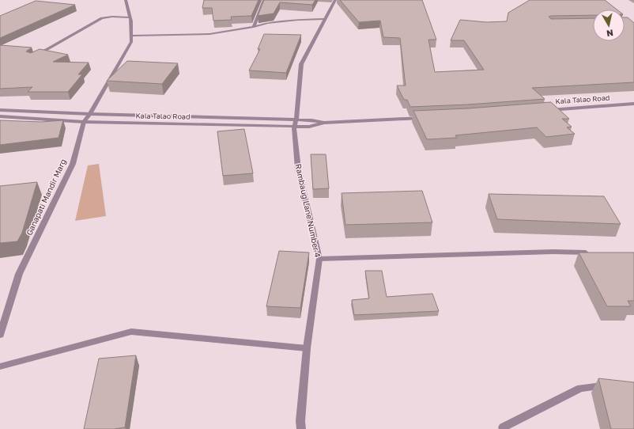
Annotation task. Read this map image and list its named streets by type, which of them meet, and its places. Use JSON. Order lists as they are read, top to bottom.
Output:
{
  "streets": {
    "street": ["Kala Talao Road", "Ganapati Mandir Marg", "Rambaug Lane Number 4"]
  },
  "crossings": [
    ["Kala Talao Road", "Ganapati Mandir Marg"],
    ["Kala Talao Road", "Rambaug Lane Number 4"]
  ],
  "north": "bottom"
}
